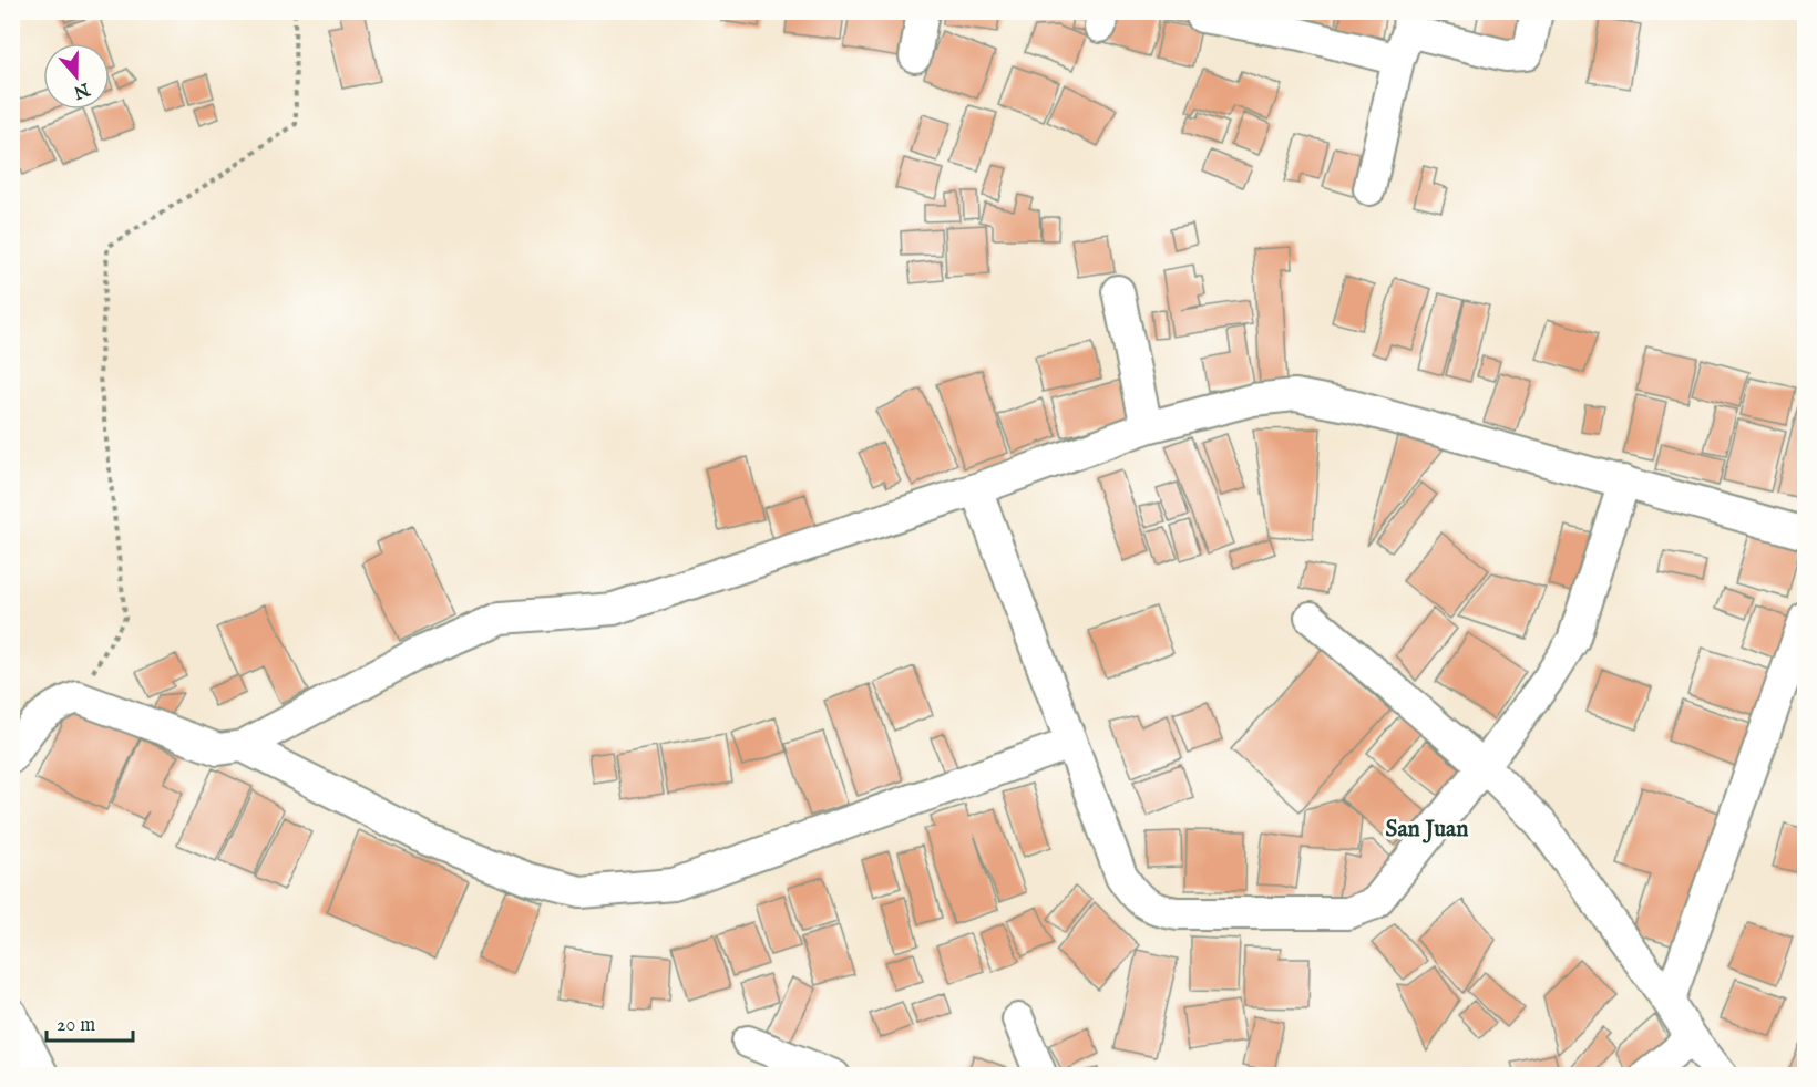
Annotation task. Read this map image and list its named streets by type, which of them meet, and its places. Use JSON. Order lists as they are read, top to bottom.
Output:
{
  "districts": ["San Juan"],
  "scale_bar": "20 m",
  "north": "bottom"
}
